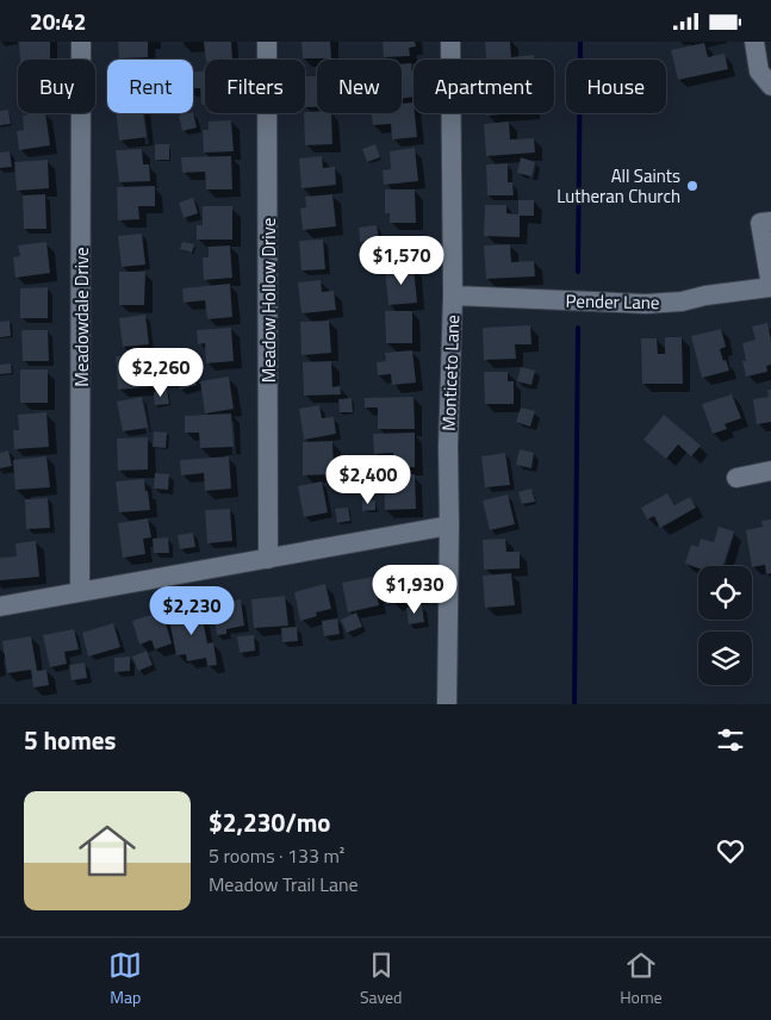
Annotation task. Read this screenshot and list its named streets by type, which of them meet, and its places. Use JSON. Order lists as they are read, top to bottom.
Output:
{
  "streets": {
    "street": [
      "Meadow Hollow Drive",
      "Pender Lane",
      "Meadowdale Drive",
      "Monticeto Lane"
    ]
  },
  "crossings": [
    ["Pender Lane", "Monticeto Lane"]
  ],
  "places": ["All Saints Lutheran Church"],
  "page": {
    "status": "20:42",
    "chip": [
      "Buy",
      "Rent",
      "Filters",
      "New",
      "Apartment",
      "House"
    ],
    "price": [
      "$1,570",
      "$2,260",
      "$2,400",
      "$1,930",
      "$2,230"
    ],
    "heading": "5 homes",
    "list": [
      {
        "name": "$2,230/mo",
        "note": "5 rooms · 133 m² · Meadow Trail Lane"
      }
    ],
    "tabs": ["Map", "Saved", "Home"]
  }
}
